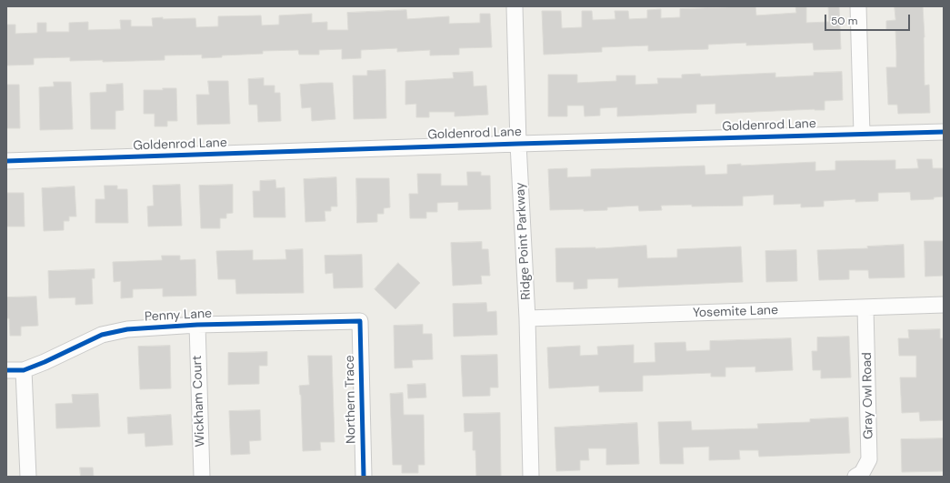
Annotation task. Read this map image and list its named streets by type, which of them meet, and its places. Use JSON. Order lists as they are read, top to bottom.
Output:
{
  "streets": {
    "street": [
      "Goldenrod Lane",
      "Ridge Point Parkway",
      "Yosemite Lane",
      "Penny Lane",
      "Gray Owl Road",
      "Northern Trace",
      "Wickham Court"
    ]
  },
  "crossings": [
    ["Goldenrod Lane", "Ridge Point Parkway"],
    ["Ridge Point Parkway", "Yosemite Lane"],
    ["Yosemite Lane", "Gray Owl Road"],
    ["Penny Lane", "Northern Trace"],
    ["Penny Lane", "Wickham Court"]
  ],
  "scale_bar": "50 m"
}
